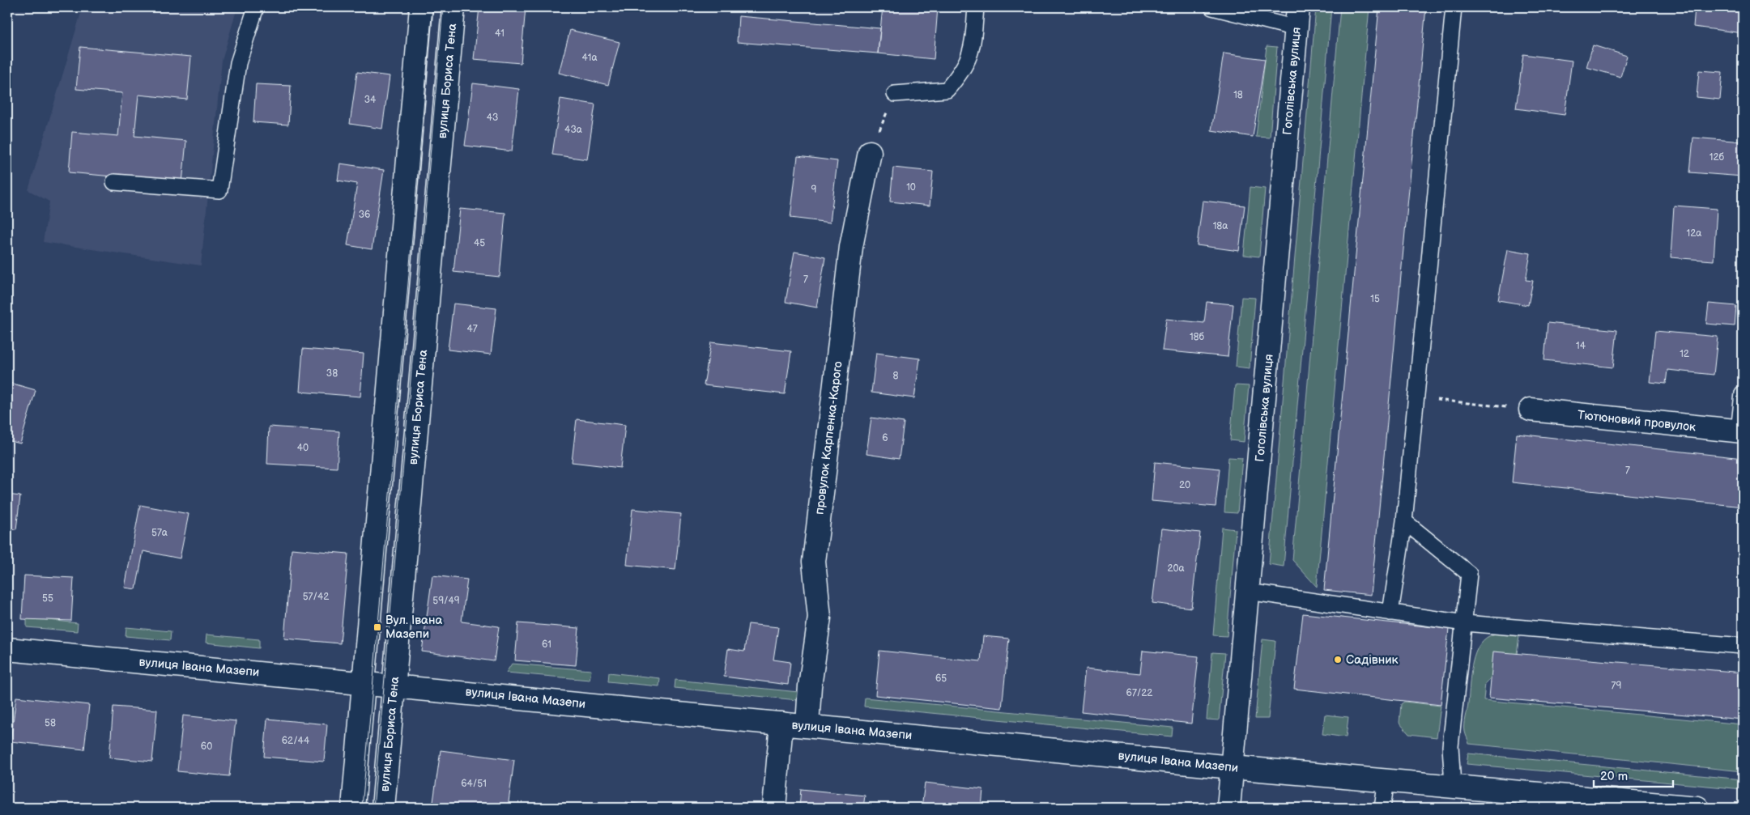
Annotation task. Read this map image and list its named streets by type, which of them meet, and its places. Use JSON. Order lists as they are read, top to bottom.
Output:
{
  "streets": {
    "street": [
      "вулиця Бориса Тена",
      "Гоголівська вулиця",
      "Тютюновий провулок",
      "провулок Карпенка-Карого",
      "вулиця Івана Мазепи"
    ]
  },
  "crossings": [
    ["вулиця Бориса Тена", "вулиця Івана Мазепи"],
    ["Гоголівська вулиця", "вулиця Івана Мазепи"],
    ["провулок Карпенка-Карого", "вулиця Івана Мазепи"]
  ],
  "places": {
    "transit": ["Вул. Івана Мазепи"],
    "other": ["Садівник"]
  },
  "house_numbers": [
    "41",
    "41а",
    "18",
    "34",
    "43",
    "43а",
    "12б",
    "10",
    "9",
    "36",
    "18а",
    "12а",
    "45",
    "7",
    "15",
    "47",
    "18б",
    "14",
    "12",
    "38",
    "8",
    "6",
    "40",
    "7",
    "20",
    "57а",
    "20а",
    "57/42",
    "55",
    "59/49",
    "61",
    "65",
    "79",
    "67/22",
    "58",
    "62/44",
    "60",
    "64/51"
  ],
  "scale_bar": "20 m"
}
